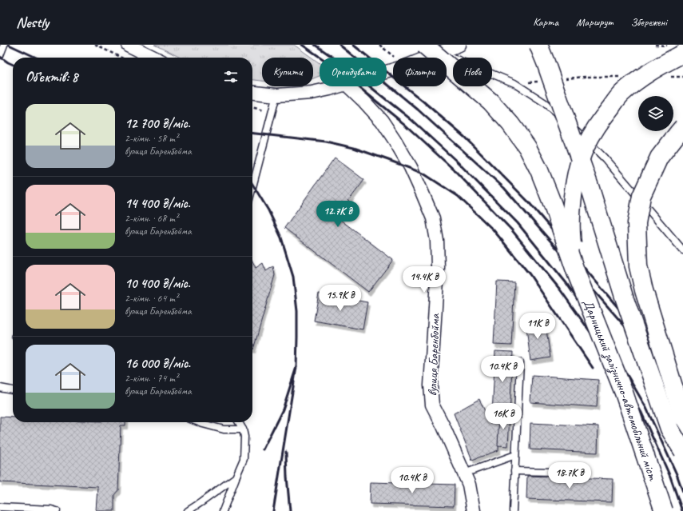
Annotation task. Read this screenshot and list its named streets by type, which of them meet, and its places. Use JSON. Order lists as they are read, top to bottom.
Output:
{
  "streets": {
    "main road": ["Дарницький залізнично-автомобільний міст"],
    "street": ["вулиця Баренбойма"]
  },
  "page": {
    "header": "Nestly",
    "nav": ["Карта", "Маршрут", "Збережені"],
    "chip": [
      "Купити",
      "Орендувати",
      "Фільтри",
      "Нове"
    ],
    "heading": "Об’єктів: 8",
    "list": [
      {
        "name": "12 700 ₴/міс.",
        "note": "2-кімн. · 58 m² · вулиця Баренбойма"
      },
      {
        "name": "14 400 ₴/міс.",
        "note": "2-кімн. · 68 m² · вулиця Баренбойма"
      },
      {
        "name": "10 400 ₴/міс.",
        "note": "2-кімн. · 64 m² · вулиця Баренбойма"
      },
      {
        "name": "16 000 ₴/міс.",
        "note": "2-кімн. · 74 m² · вулиця Баренбойма"
      }
    ],
    "price": [
      "12.7K ₴",
      "14.4K ₴",
      "15.9K ₴",
      "11K ₴",
      "10.4K ₴",
      "16K ₴",
      "18.7K ₴",
      "10.4K ₴"
    ]
  }
}
